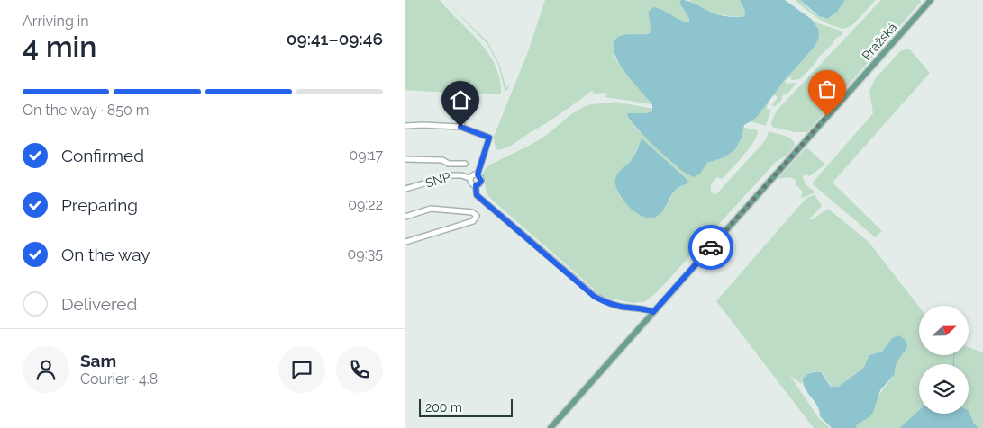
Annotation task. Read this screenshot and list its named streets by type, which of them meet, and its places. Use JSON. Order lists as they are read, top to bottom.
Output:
{
  "streets": {
    "main road": ["Pražská"],
    "street": ["SNP"]
  },
  "scale_bar": "200 m",
  "north": "right",
  "page": {
    "heading": ["4 min", "Arriving in", "09:41–09:46"],
    "panel": ["Sam", "Courier · 4.8"],
    "bar": "On the way · 850 m",
    "list": [
      ["Confirmed", "09:17"],
      ["Preparing", "09:22"],
      ["On the way", "09:35"],
      "Delivered"
    ],
    "scale": "200 m"
  }
}
